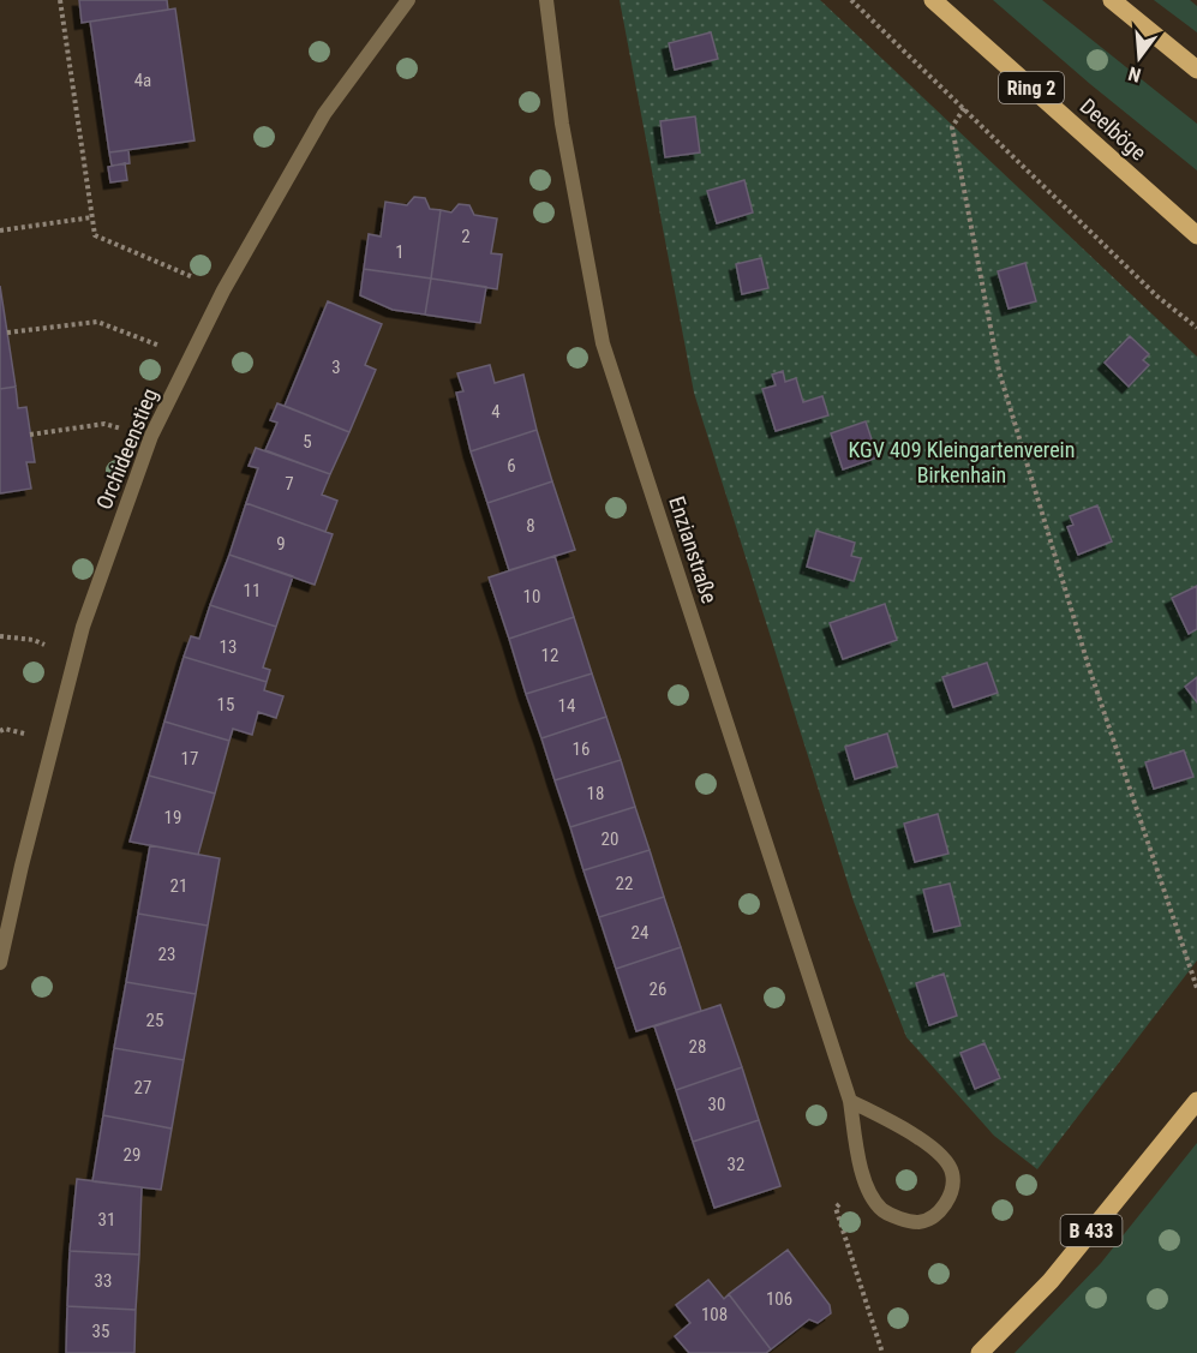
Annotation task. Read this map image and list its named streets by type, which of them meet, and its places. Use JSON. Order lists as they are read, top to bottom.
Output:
{
  "streets": {
    "main road": ["Ring 2", "Deelböge", "B 433"],
    "street": ["Orchideenstieg", "Enzianstraße"]
  },
  "parks": ["KGV 409 Kleingartenverein Birkenhain"],
  "house_numbers": [
    "4a",
    "2",
    "1",
    "3",
    "4",
    "5",
    "6",
    "7",
    "8",
    "9",
    "11",
    "10",
    "13",
    "12",
    "15",
    "14",
    "16",
    "17",
    "18",
    "19",
    "20",
    "22",
    "21",
    "24",
    "23",
    "26",
    "25",
    "28",
    "27",
    "30",
    "29",
    "32",
    "31",
    "33",
    "106",
    "108",
    "35"
  ],
  "north": "bottom"
}
